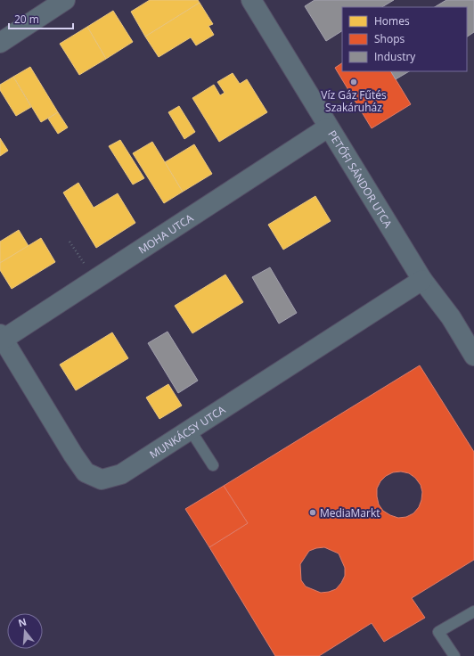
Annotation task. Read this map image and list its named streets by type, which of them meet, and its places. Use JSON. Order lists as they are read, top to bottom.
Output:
{
  "streets": {
    "street": ["PETŐFI SÁNDOR UTCA", "MOHA UTCA", "MUNKÁCSY UTCA"]
  },
  "crossings": [
    ["PETŐFI SÁNDOR UTCA", "MOHA UTCA"],
    ["PETŐFI SÁNDOR UTCA", "MUNKÁCSY UTCA"],
    ["MOHA UTCA", "MUNKÁCSY UTCA"]
  ],
  "places": ["Víz Gáz Fűtés Szakáruház", "MediaMarkt"],
  "legend": ["Homes", "Shops", "Industry"],
  "scale_bar": "20 m",
  "north": "top"
}
